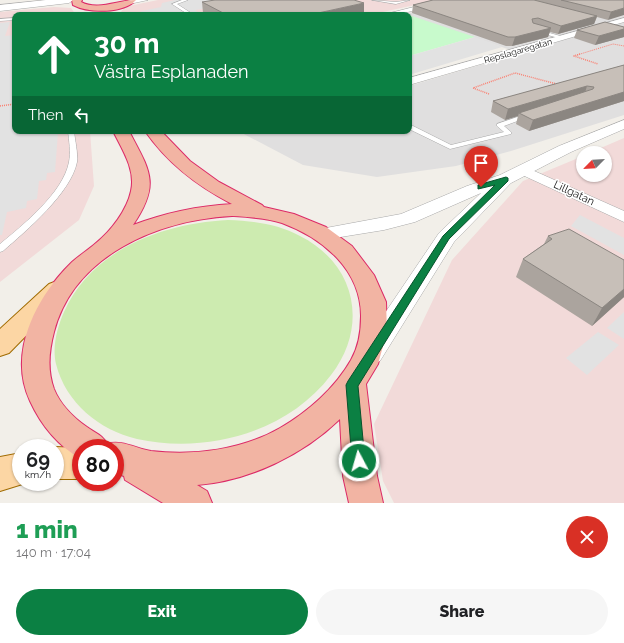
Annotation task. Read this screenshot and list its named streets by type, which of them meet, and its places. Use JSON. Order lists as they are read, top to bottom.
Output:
{
  "streets": {
    "street": ["Repslagaregatan", "Lillgatan"]
  },
  "north": "bottom left",
  "page": {
    "turn": ["30 m", "Västra Esplanaden"],
    "then": "Then",
    "speed": "69 km/h",
    "limit": "80",
    "heading": ["1 min", "140 m · 17:04"],
    "buttons": ["Exit", "Share"]
  }
}
